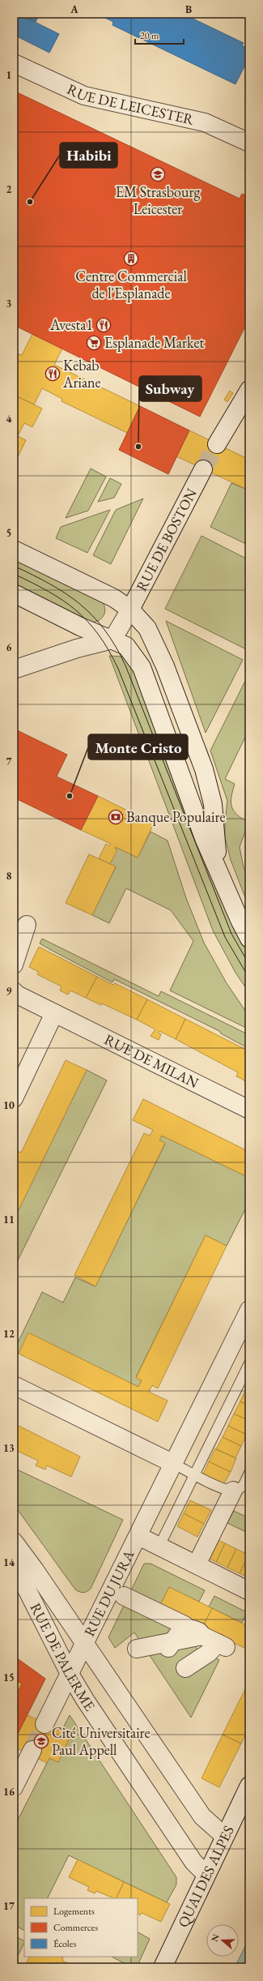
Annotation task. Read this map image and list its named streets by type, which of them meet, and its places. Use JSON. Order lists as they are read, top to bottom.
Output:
{
  "streets": {
    "street": [
      "RUE DE LEICESTER",
      "RUE DE BOSTON",
      "RUE DE MILAN",
      "RUE DU JURA",
      "RUE DE PALERME",
      "QUAI DES ALPES"
    ]
  },
  "crossings": [
    ["RUE DU JURA", "RUE DE PALERME"],
    ["RUE DE PALERME", "QUAI DES ALPES"]
  ],
  "places": {
    "school or university": ["EM Strasbourg Leicester", "Cité Universitaire Paul Appell"],
    "other": ["Habibi", "Subway", "Monte Cristo"],
    "building": ["Centre Commercial de l'Esplanade"],
    "restaurant": ["Avesta1", "Kebab Ariane"],
    "supermarket": ["Esplanade Market"],
    "bank": ["Banque Populaire"]
  },
  "legend": ["Logements", "Commerces", "Écoles"],
  "scale_bar": "20 m",
  "north": "left",
  "grid": {
    "columns": ["A", "B"],
    "rows": [
      "1",
      "2",
      "3",
      "4",
      "5",
      "6",
      "7",
      "8",
      "9",
      "10",
      "11",
      "12",
      "13",
      "14",
      "15",
      "16",
      "17"
    ]
  }
}
